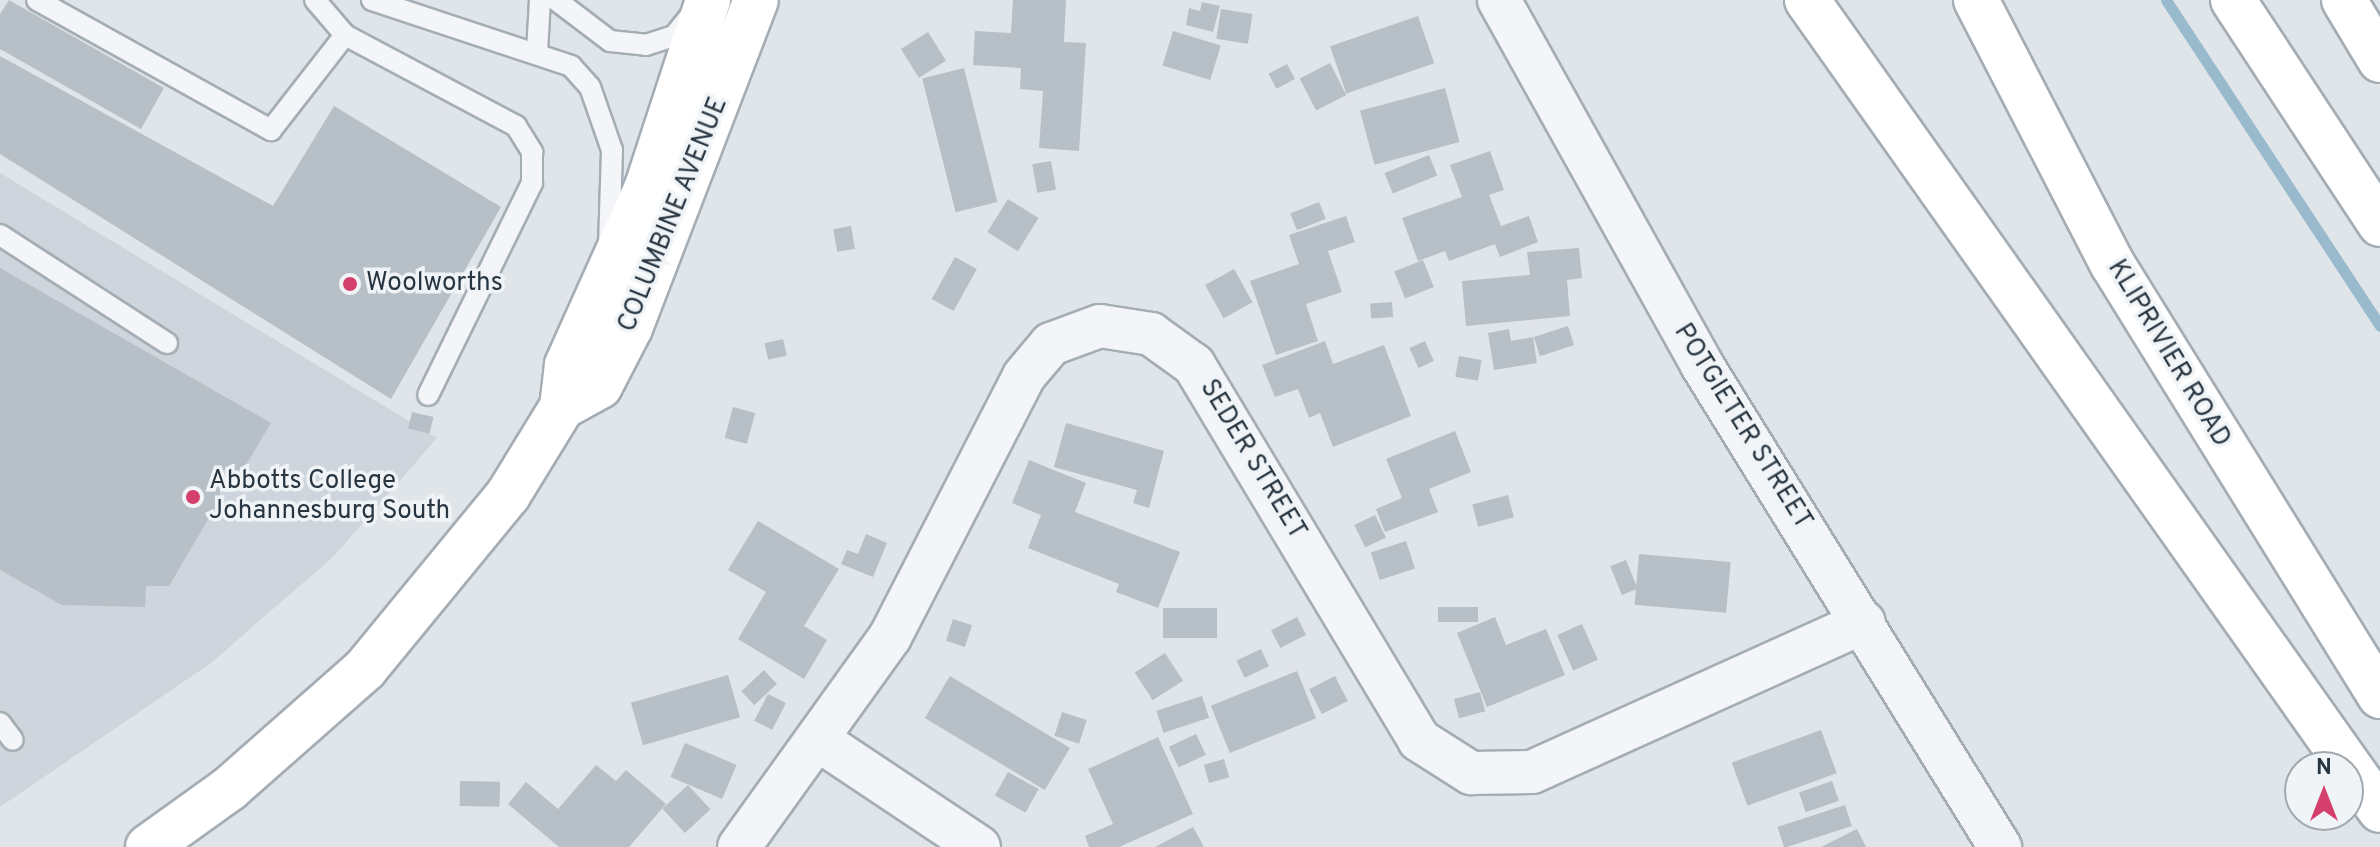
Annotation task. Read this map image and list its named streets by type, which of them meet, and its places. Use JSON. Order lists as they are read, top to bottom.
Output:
{
  "streets": {
    "main road": ["COLUMBINE AVENUE", "KLIPRIVIER ROAD"],
    "street": ["POTGIETER STREET", "SEDER STREET"]
  },
  "crossings": [
    ["POTGIETER STREET", "SEDER STREET"]
  ],
  "places": ["Woolworths", "Abbotts College Johannesburg South"],
  "north": "top"
}
